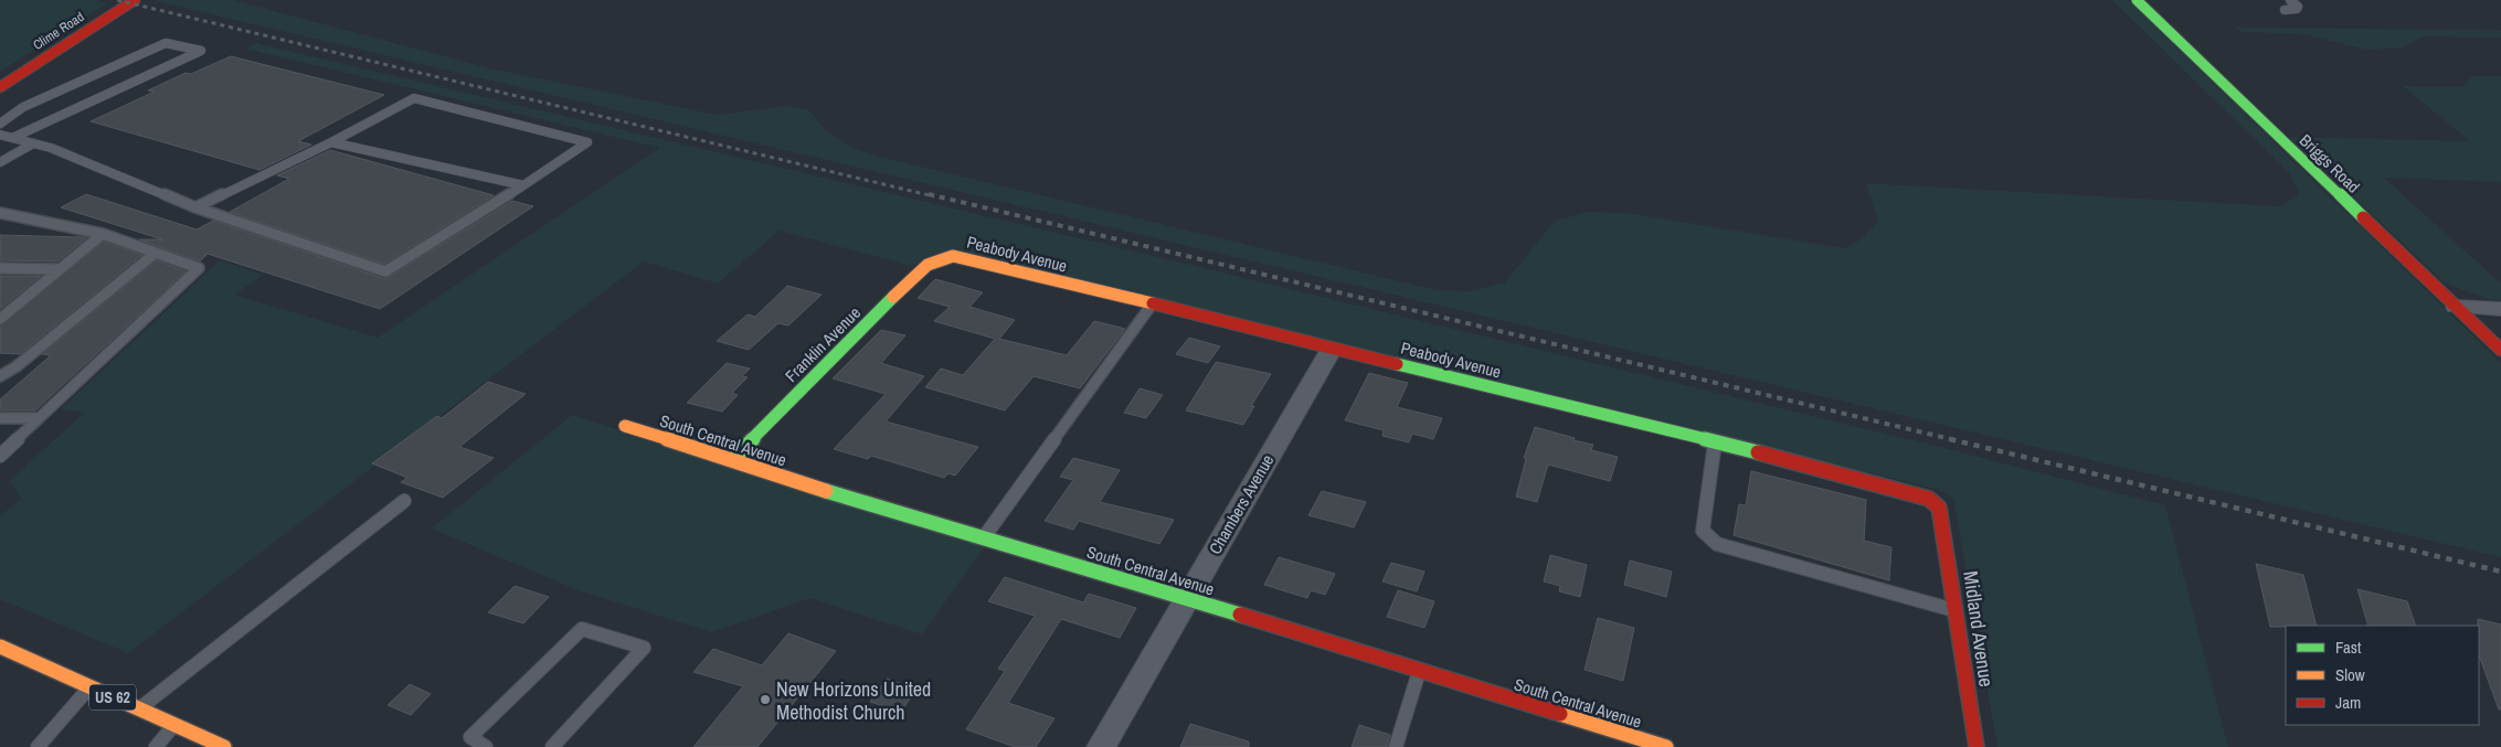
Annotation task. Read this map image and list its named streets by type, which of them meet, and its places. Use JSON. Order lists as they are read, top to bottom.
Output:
{
  "streets": {
    "street": [
      "Clime Road",
      "Briggs Road",
      "Peabody Avenue",
      "Franklin Avenue",
      "South Central Avenue",
      "Chambers Avenue",
      "Midland Avenue",
      "US 62"
    ]
  },
  "crossings": [
    ["Peabody Avenue", "Franklin Avenue"],
    ["Peabody Avenue", "Chambers Avenue"],
    ["Peabody Avenue", "Midland Avenue"],
    ["Franklin Avenue", "South Central Avenue"],
    ["South Central Avenue", "Chambers Avenue"]
  ],
  "places": ["New Horizons United Methodist Church"],
  "legend": ["Fast", "Slow", "Jam"]
}
